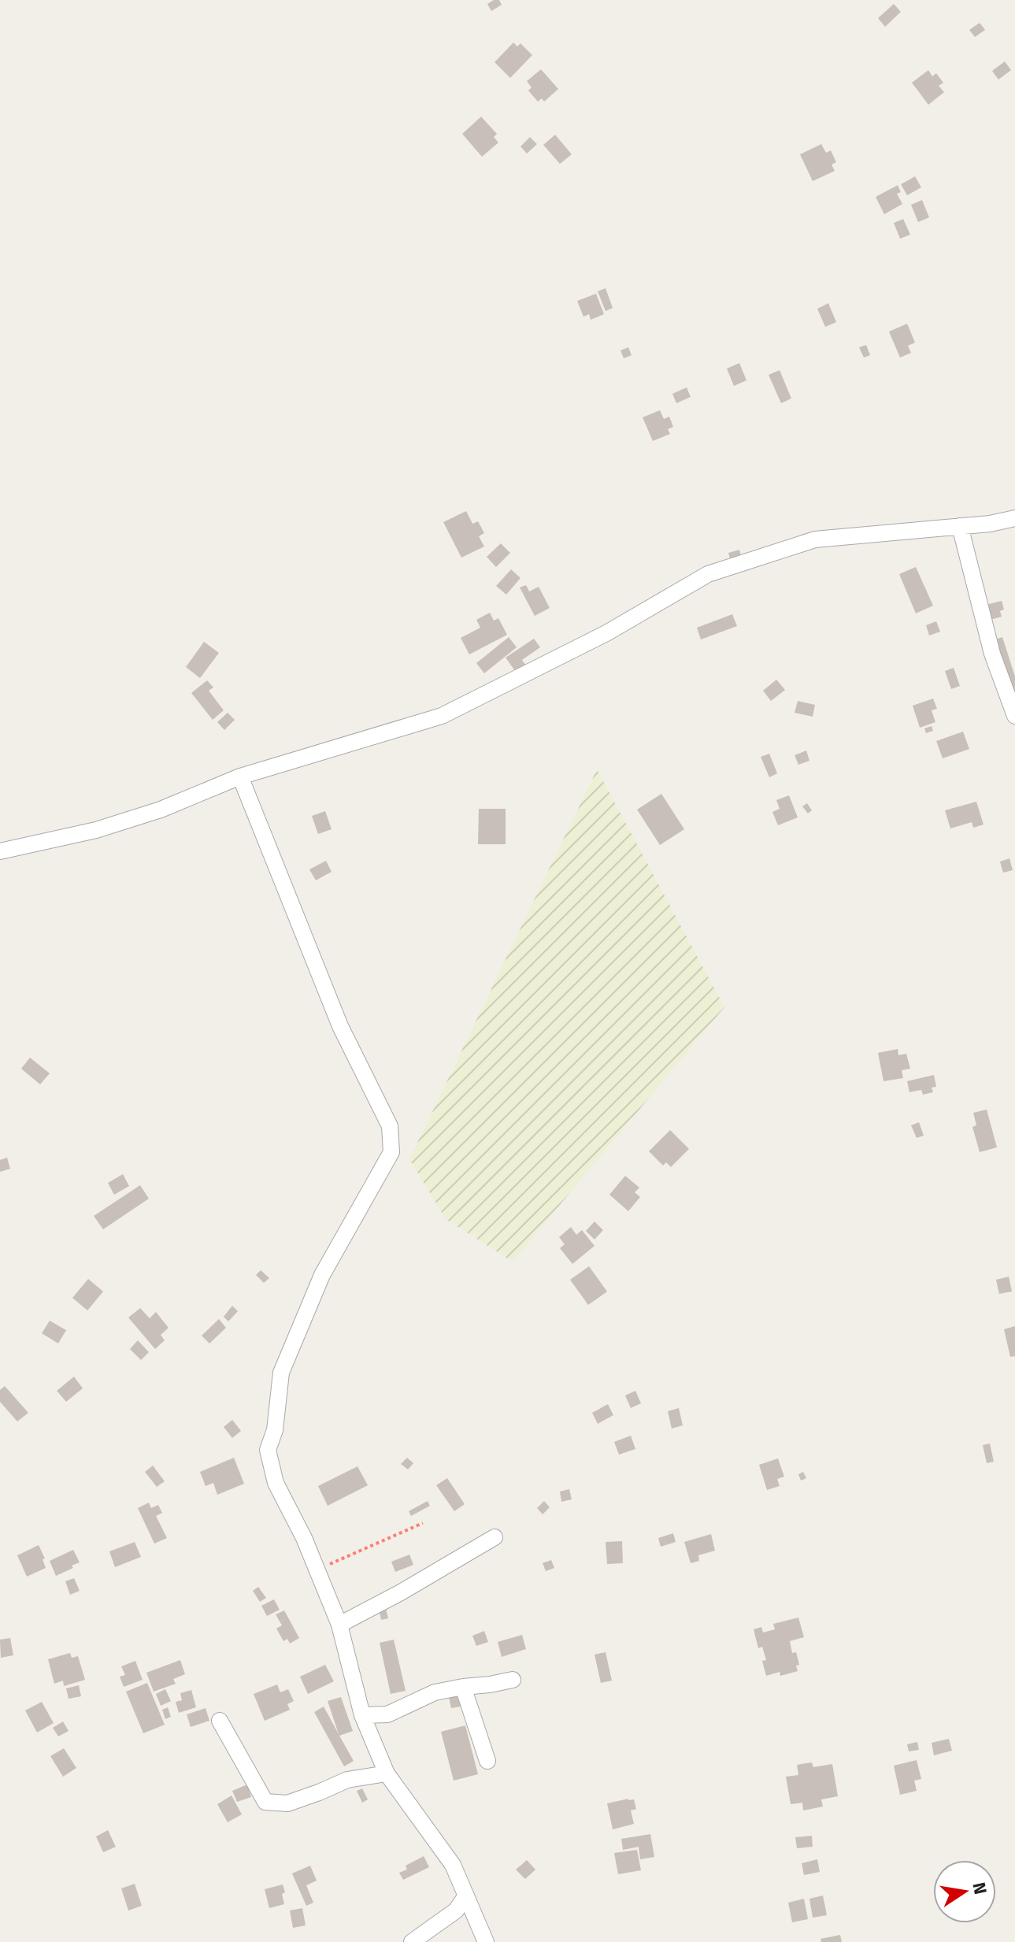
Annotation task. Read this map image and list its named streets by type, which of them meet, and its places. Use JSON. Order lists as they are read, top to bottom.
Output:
{
  "north": "right"
}
